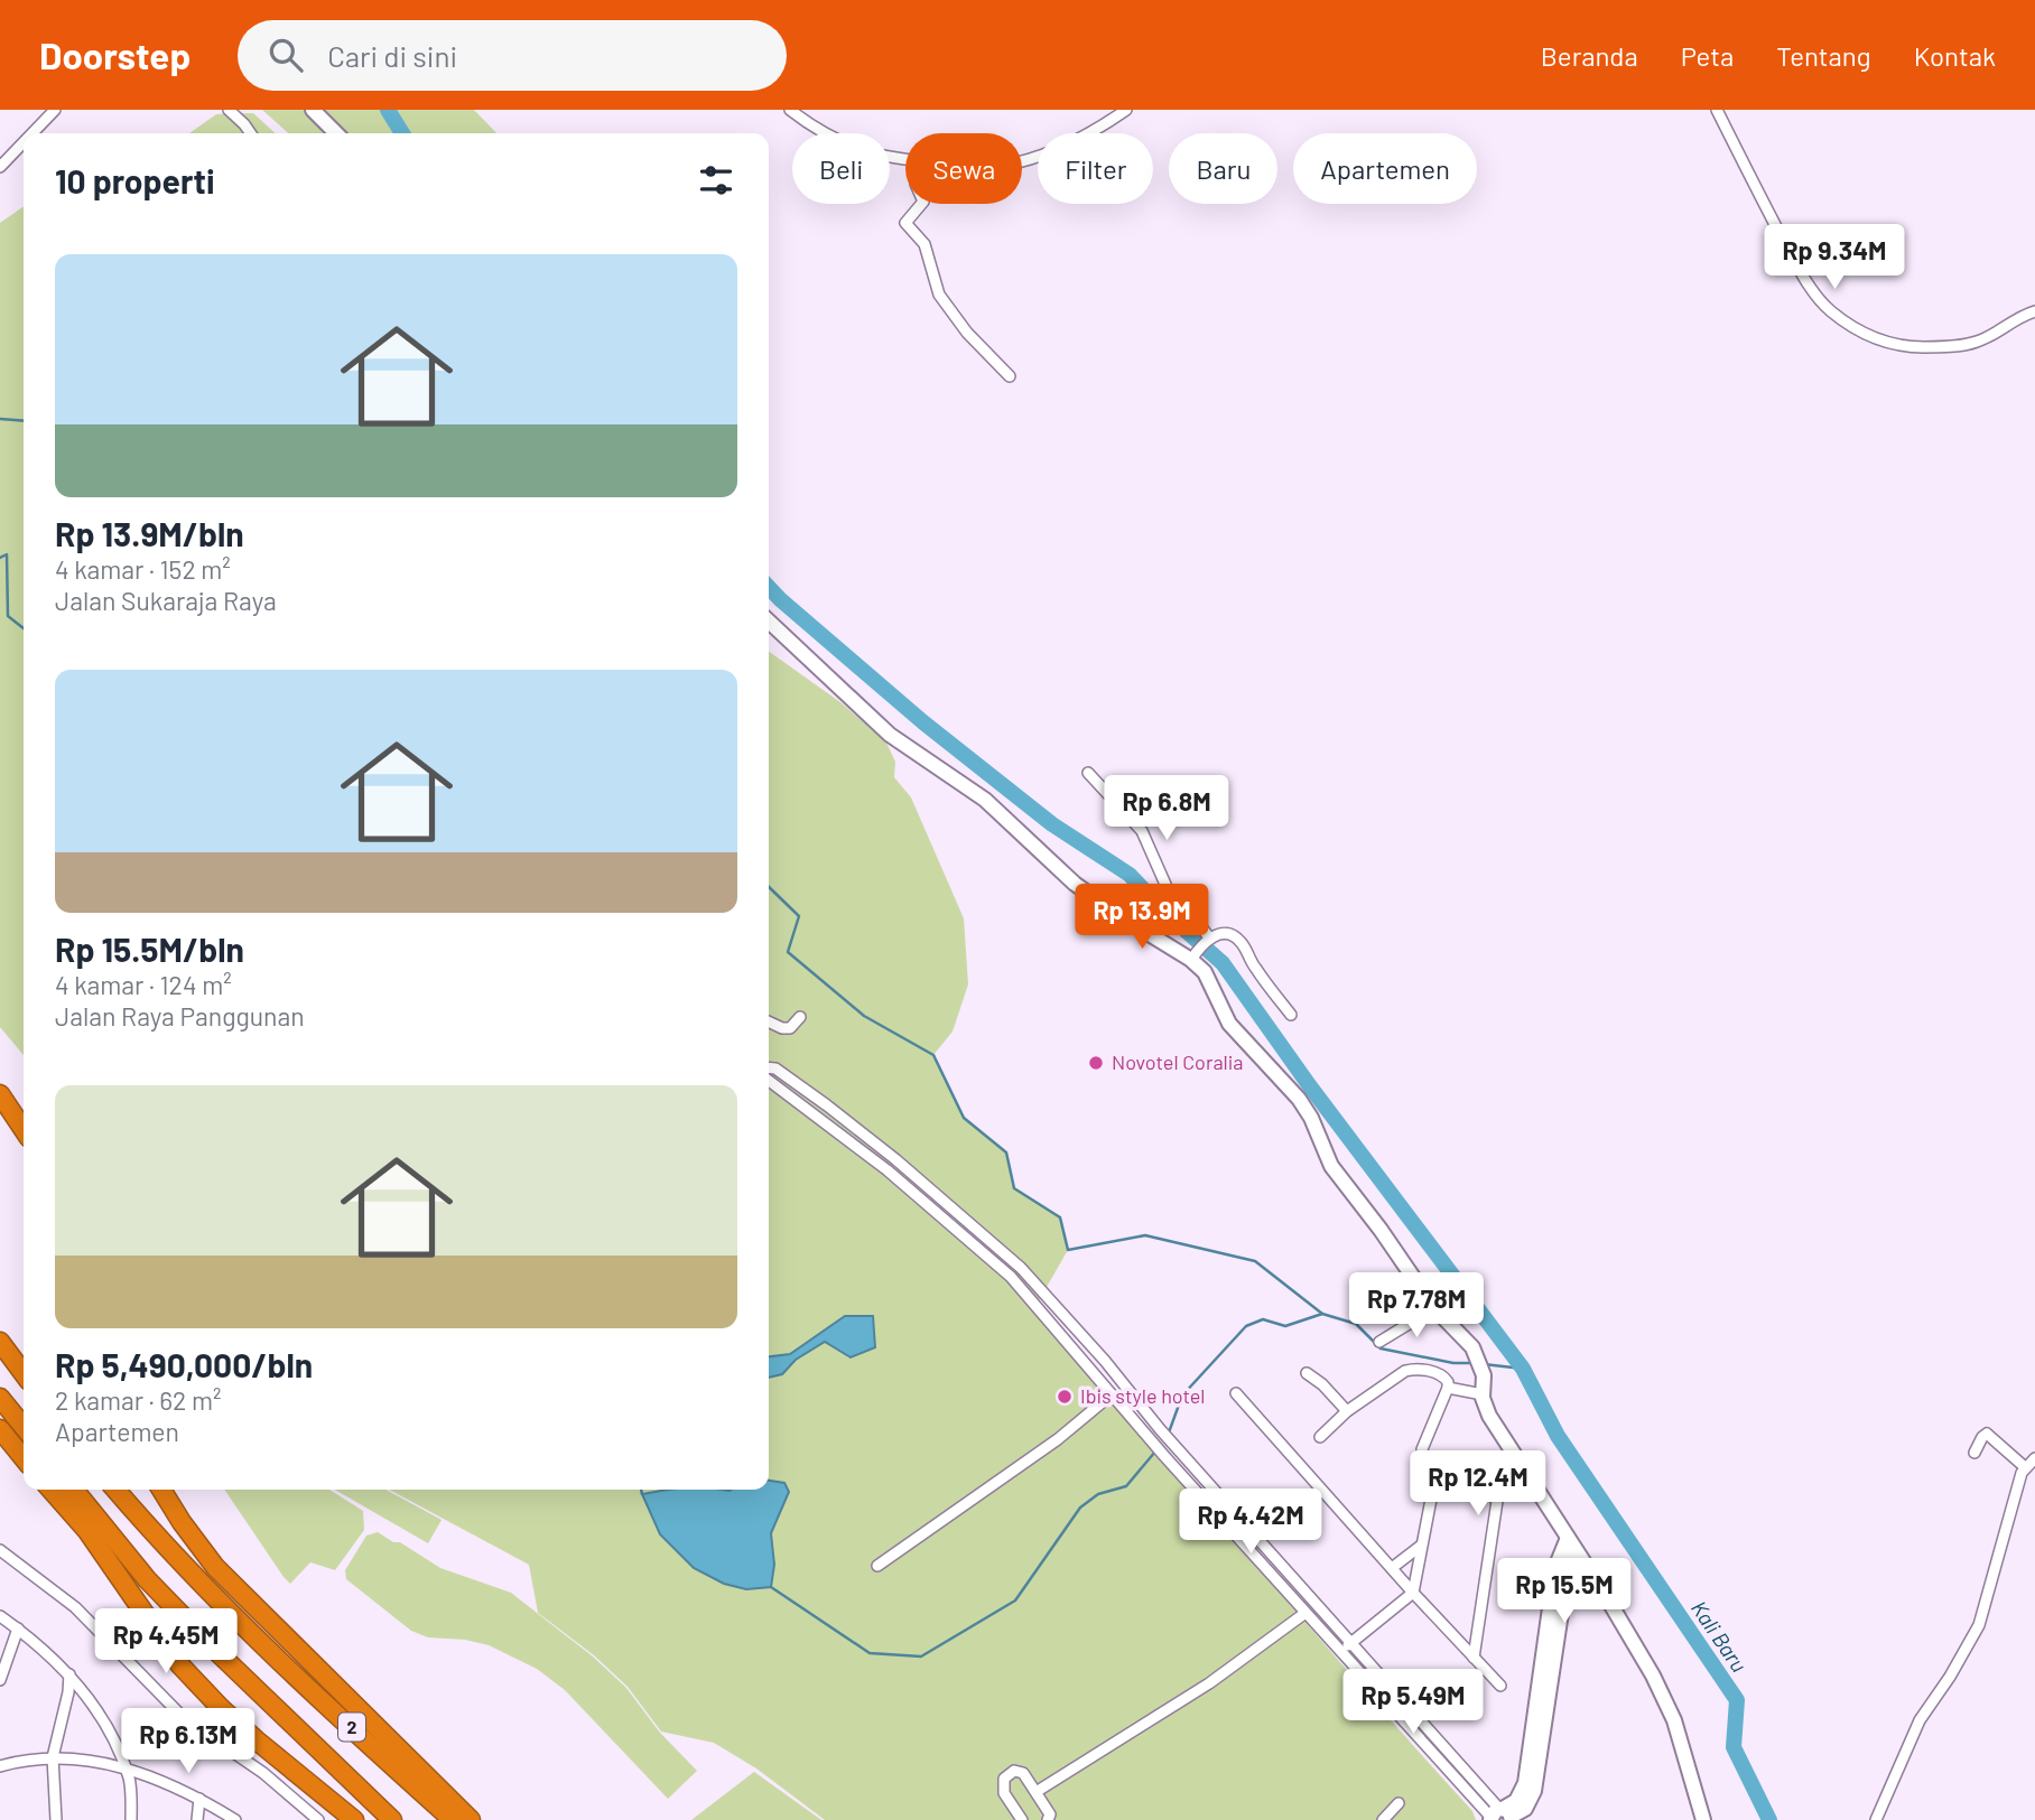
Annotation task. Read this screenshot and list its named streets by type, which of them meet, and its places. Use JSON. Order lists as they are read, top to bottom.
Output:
{
  "streets": {
    "highway": ["2"]
  },
  "water": ["Kali Baru"],
  "places": ["Novotel Coralia", "Ibis style hotel"],
  "page": {
    "header": "Doorstep",
    "search": "Cari di sini",
    "nav": [
      "Beranda",
      "Peta",
      "Tentang",
      "Kontak"
    ],
    "chip": [
      "Beli",
      "Sewa",
      "Filter",
      "Baru",
      "Apartemen"
    ],
    "heading": "10 properti",
    "price": [
      "Rp 9.34M",
      "Rp 6.8M",
      "Rp 13.9M",
      "Rp 7.78M",
      "Rp 12.4M",
      "Rp 4.42M",
      "Rp 15.5M",
      "Rp 4.45M",
      "Rp 5.49M",
      "Rp 6.13M"
    ],
    "list": [
      {
        "name": "Rp 13.9M/bln",
        "note": "4 kamar · 152 m² · Jalan Sukaraja Raya"
      },
      {
        "name": "Rp 15.5M/bln",
        "note": "4 kamar · 124 m² · Jalan Raya Panggunan"
      },
      {
        "name": "Rp 5,490,000/bln",
        "note": "2 kamar · 62 m² · Apartemen"
      }
    ]
  }
}
